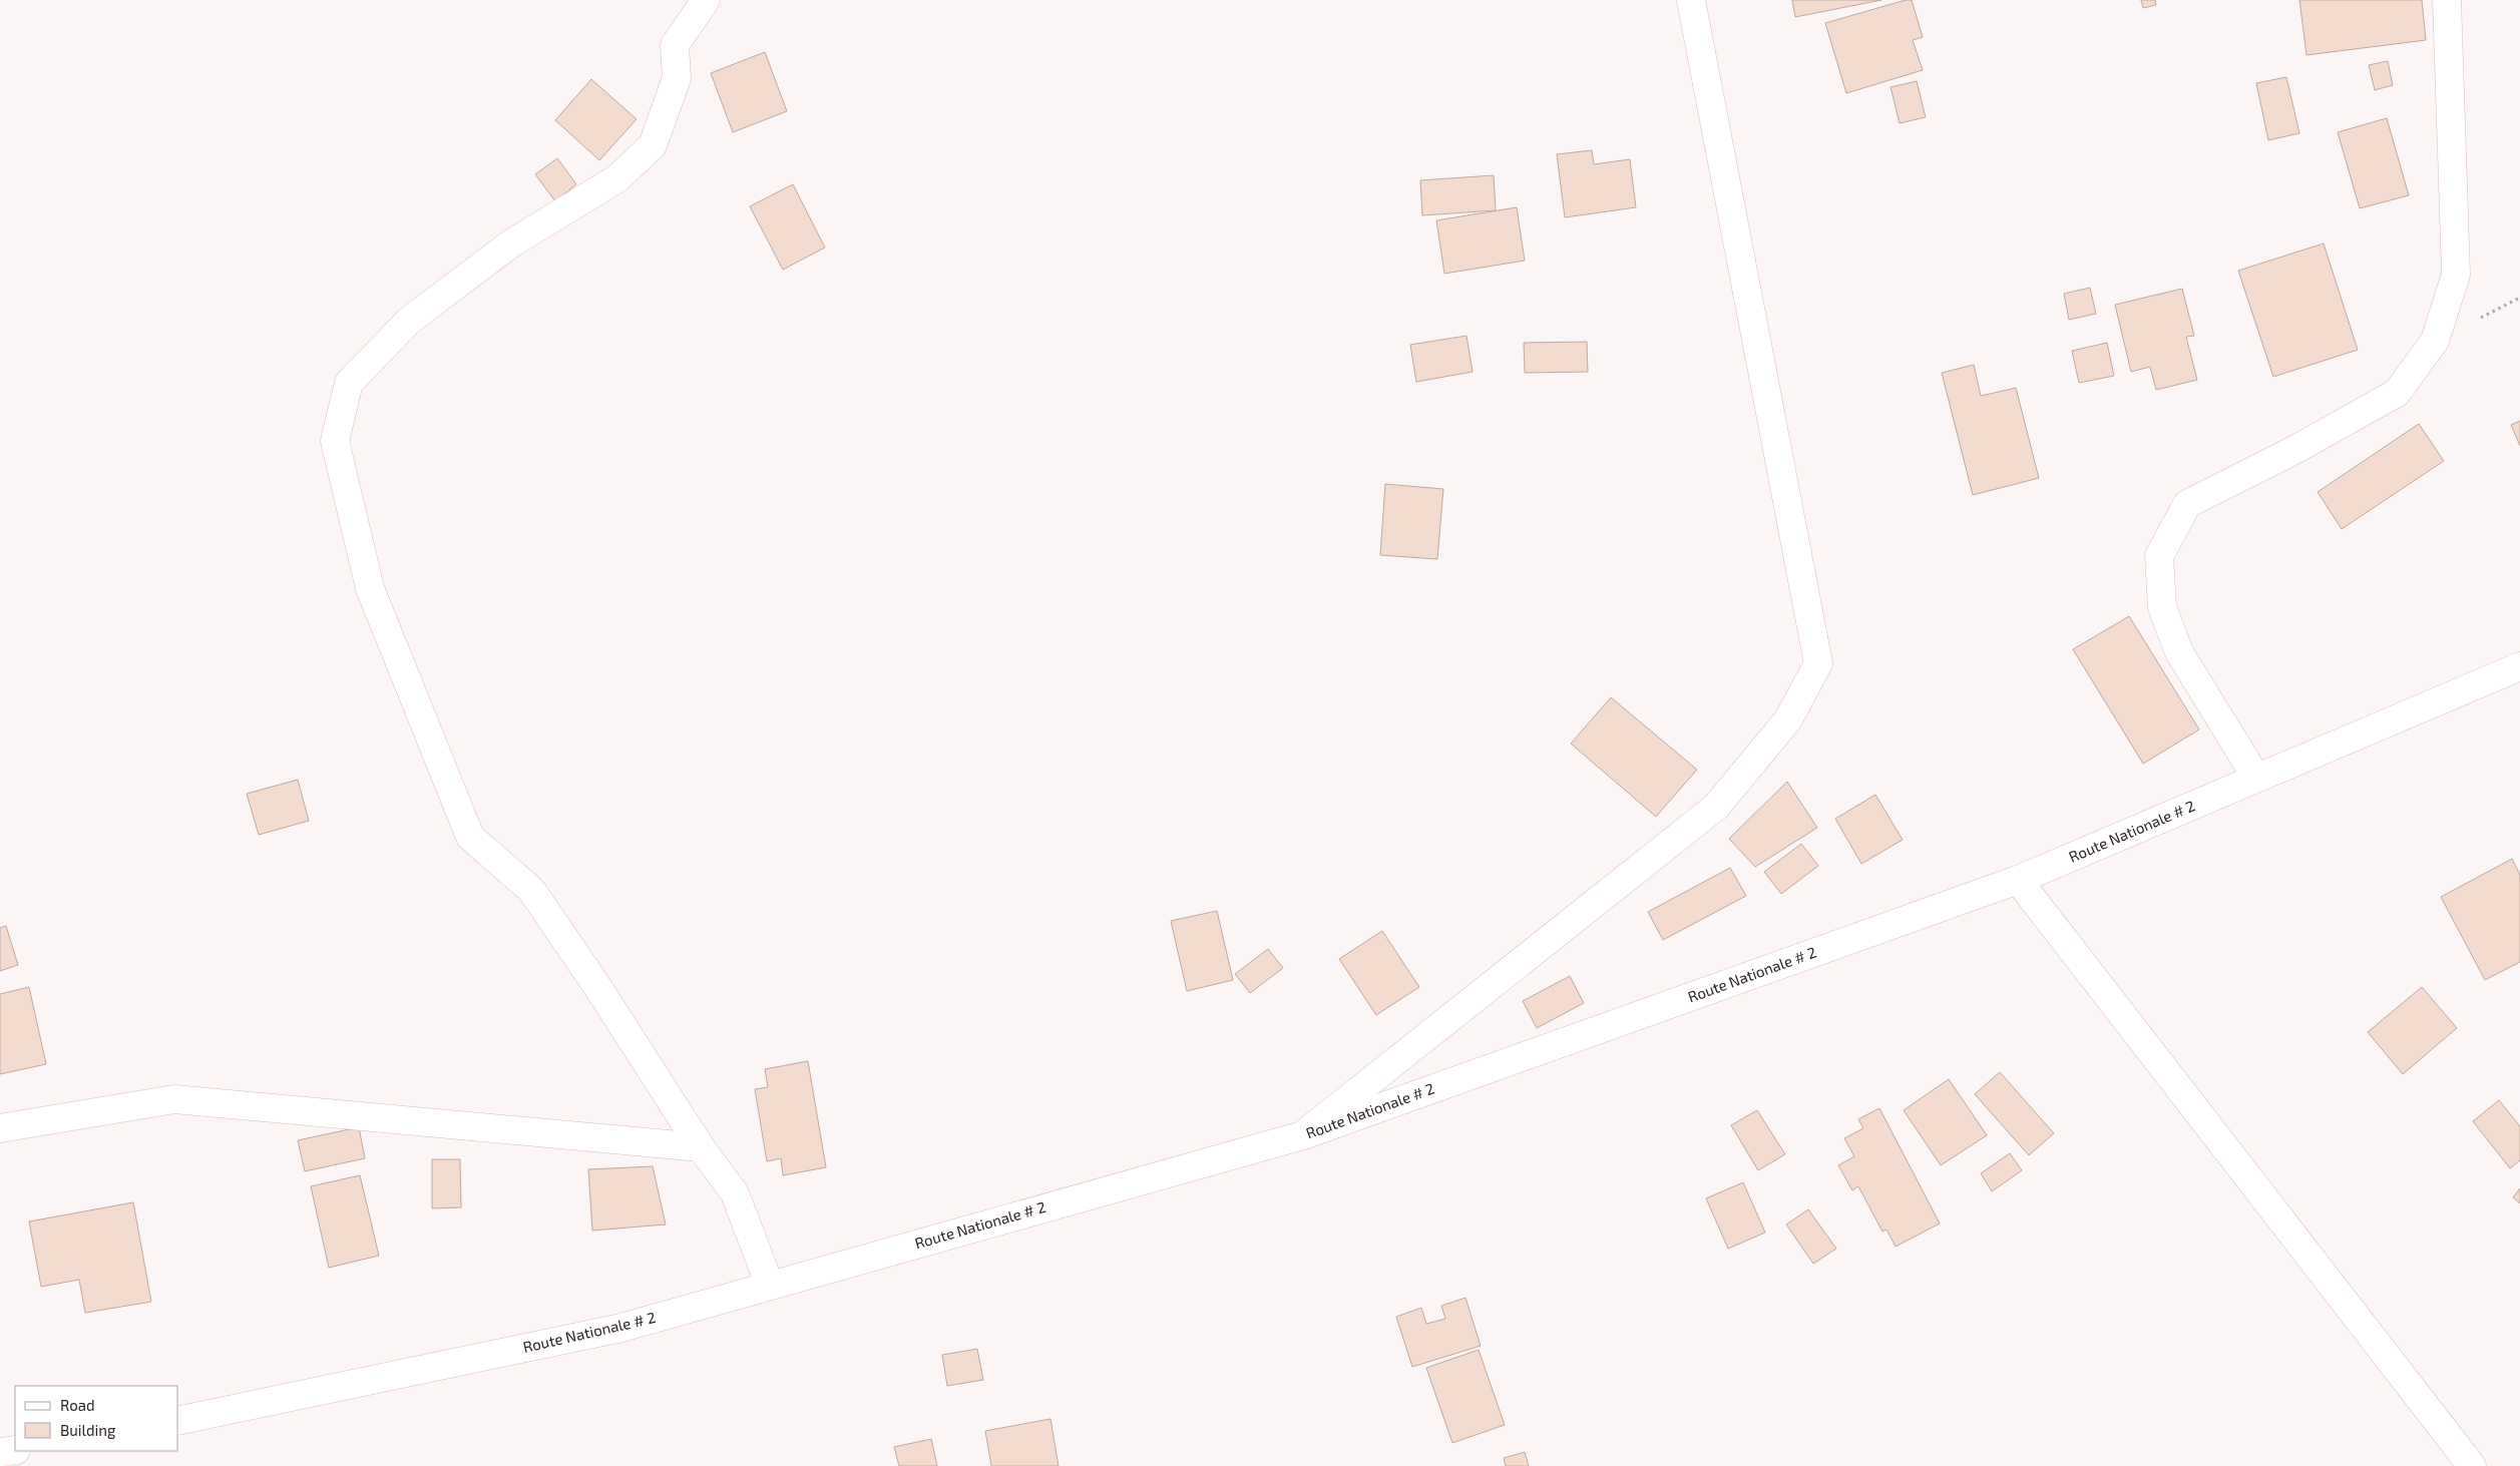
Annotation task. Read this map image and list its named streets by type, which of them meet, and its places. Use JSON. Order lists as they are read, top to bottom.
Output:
{
  "streets": {
    "street": ["Route Nationale # 2"]
  },
  "legend": ["Road", "Building"]
}
